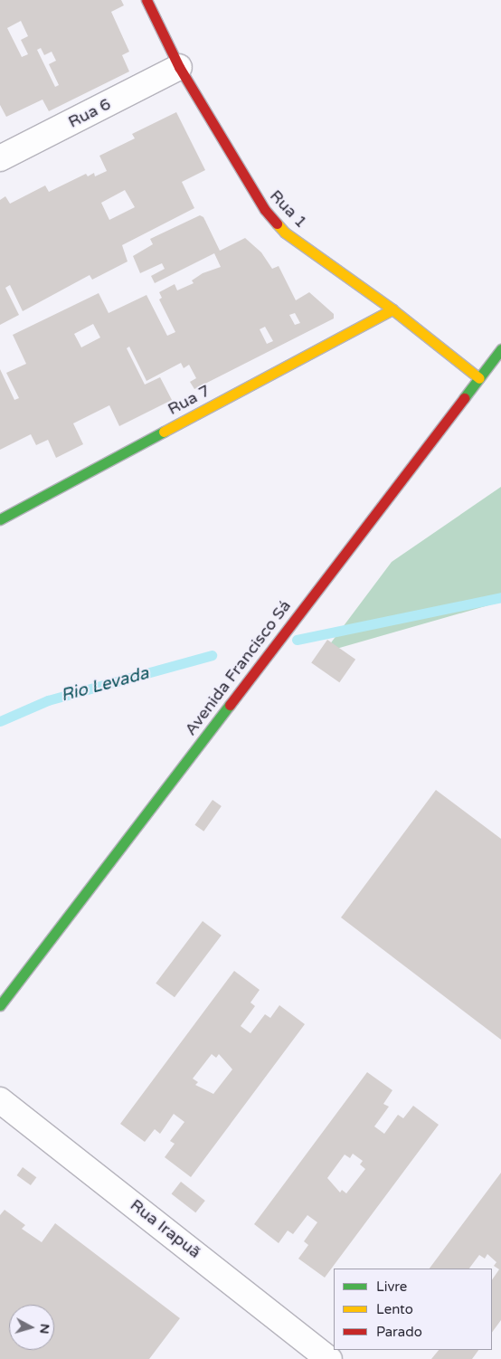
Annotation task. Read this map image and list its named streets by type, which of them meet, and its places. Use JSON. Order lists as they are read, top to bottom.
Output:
{
  "streets": {
    "street": [
      "Rua 6",
      "Rua 1",
      "Rua 7",
      "Avenida Francisco Sá",
      "Rua Irapuã"
    ]
  },
  "crossings": [
    ["Rua 6", "Rua 1"],
    ["Rua 1", "Rua 7"],
    ["Rua 1", "Avenida Francisco Sá"]
  ],
  "water": ["Rio Levada"],
  "legend": ["Livre", "Lento", "Parado"],
  "north": "right"
}
